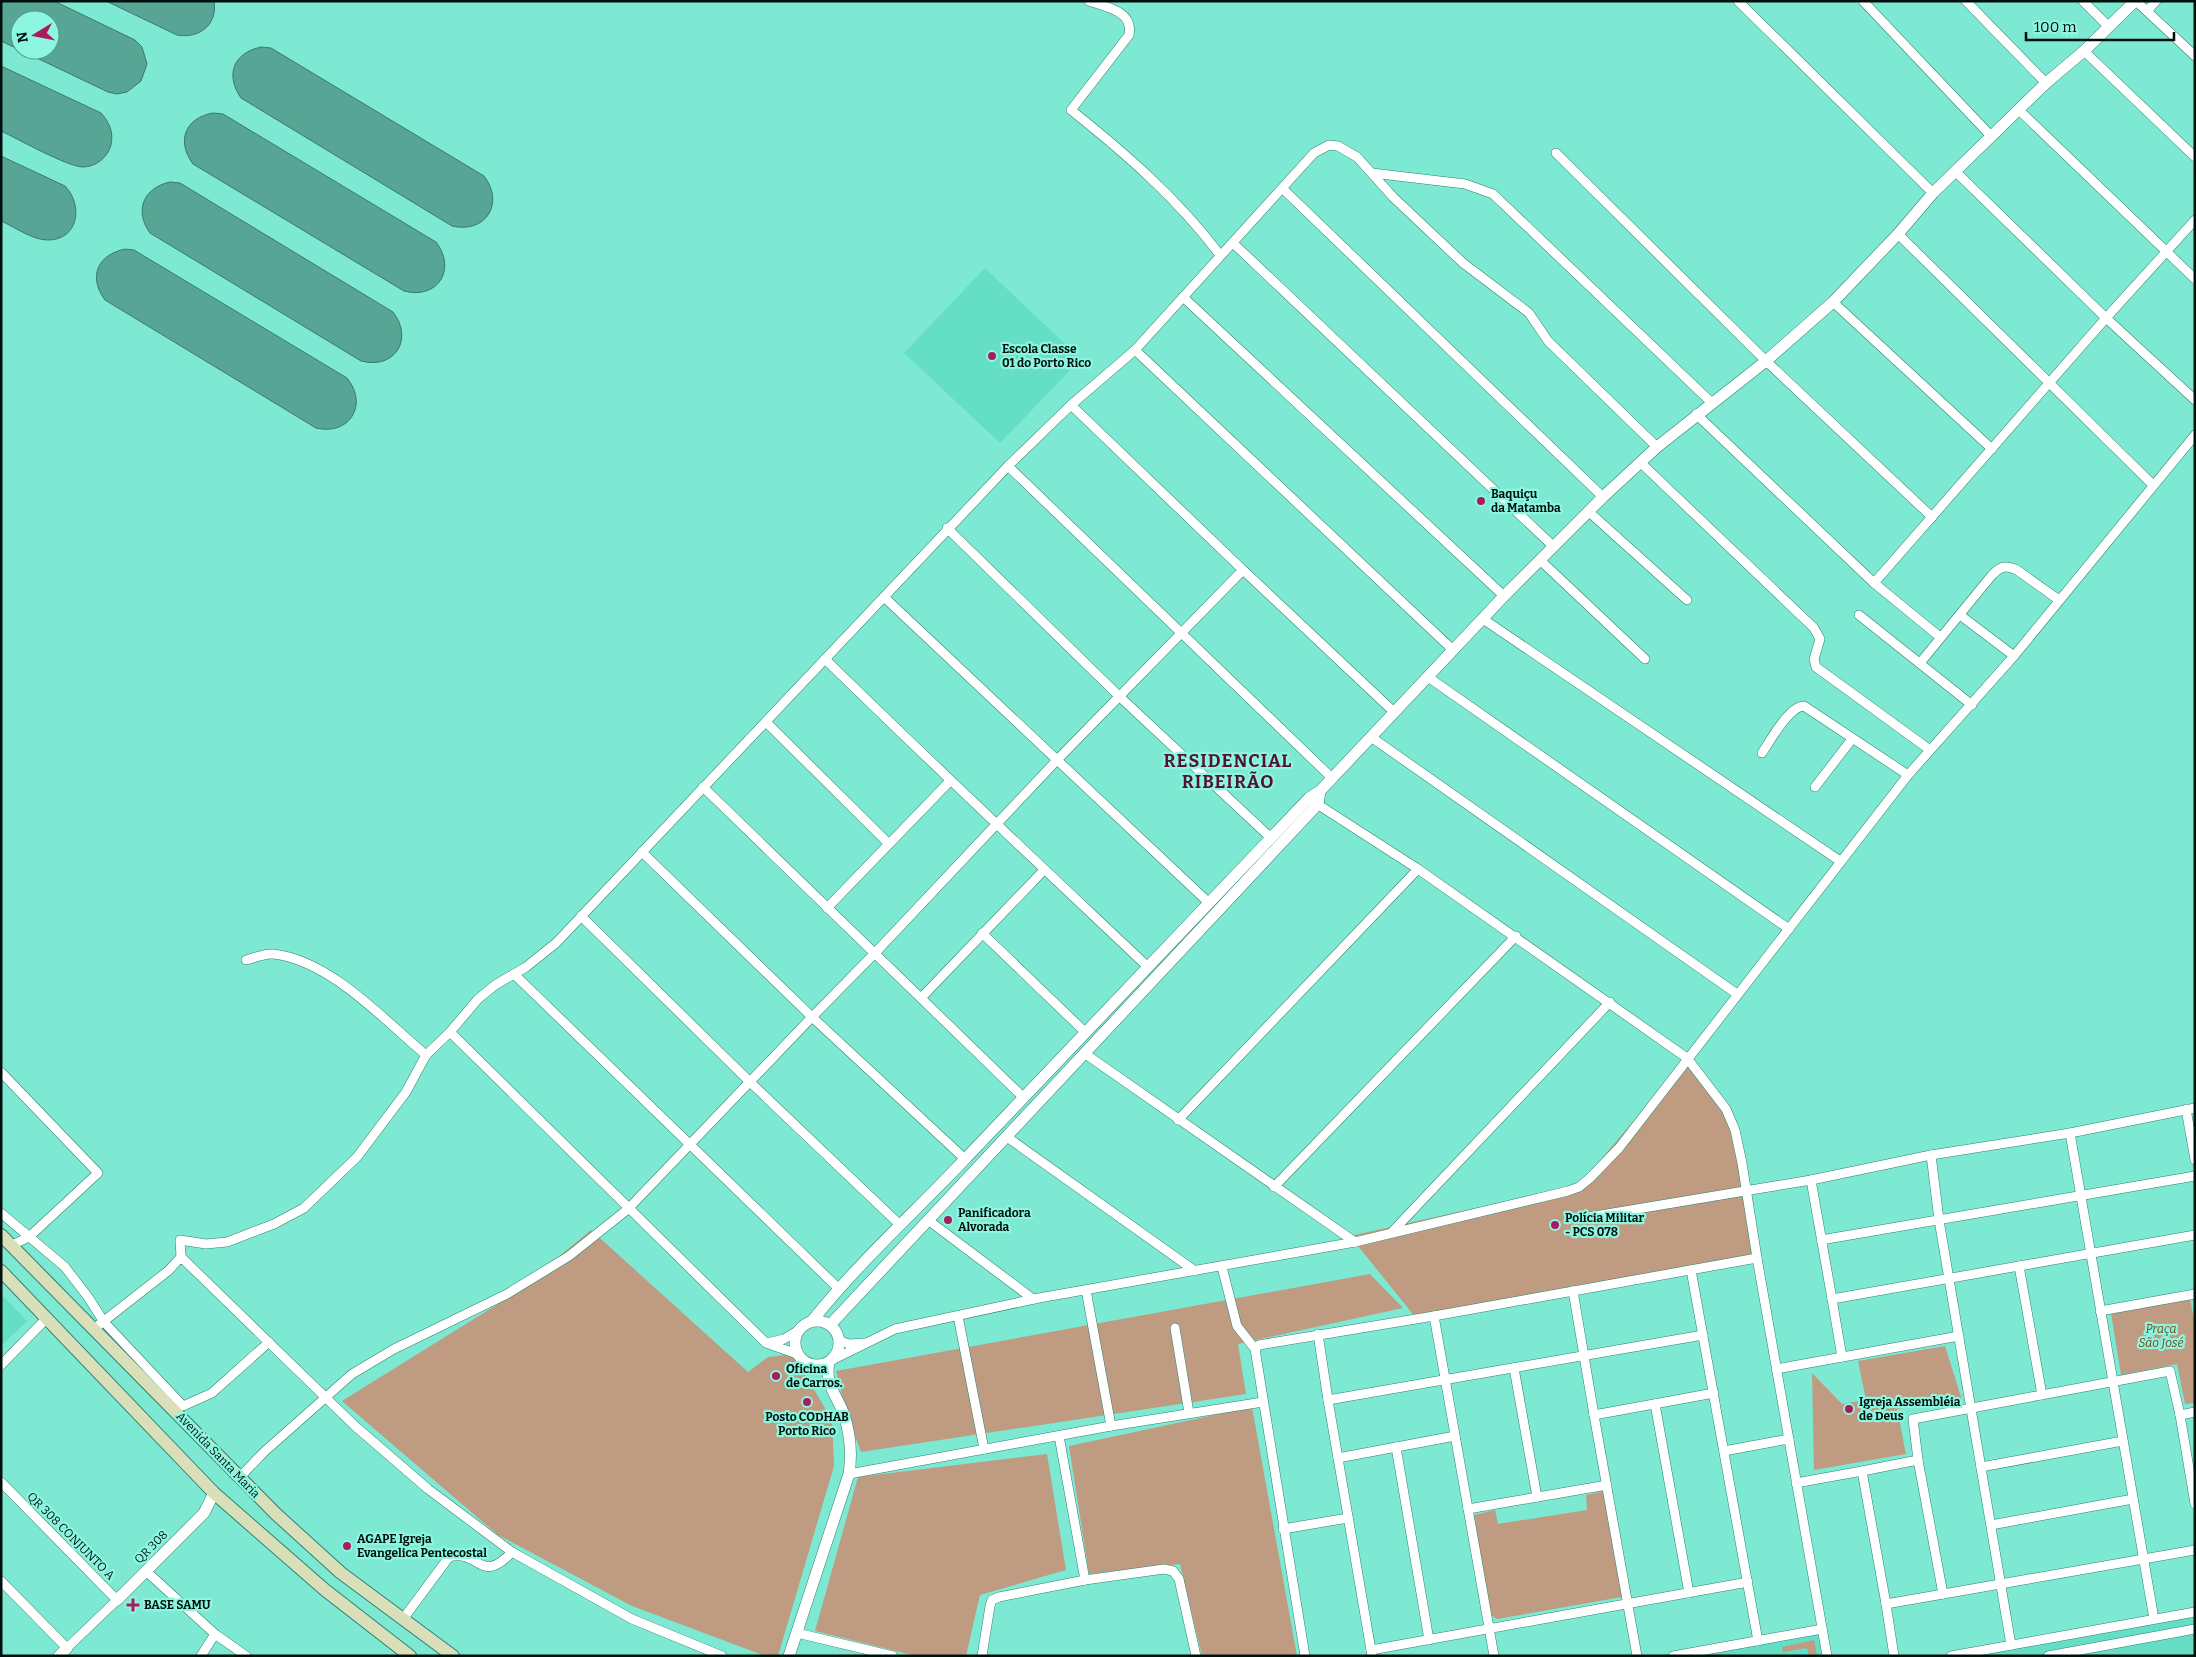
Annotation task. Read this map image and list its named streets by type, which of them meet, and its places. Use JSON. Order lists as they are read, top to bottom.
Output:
{
  "streets": {
    "main road": ["Avenida Santa Maria"],
    "street": ["QR 308 CONJUNTO A", "QR 308"]
  },
  "crossings": [
    ["QR 308 CONJUNTO A", "QR 308"]
  ],
  "districts": ["RESIDENCIAL RIBEIRÃO"],
  "parks": ["Praça São José"],
  "places": {
    "other": [
      "Escola Classe 01 do Porto Rico",
      "Baquiçu da Matamba",
      "Panificadora Alvorada",
      "Polícia Militar - PCS 078",
      "Oficina de Carros.",
      "Posto CODHAB Porto Rico",
      "Igreja Assembléia de Deus",
      "AGAPE Igreja Evangelica Pentecostal"
    ],
    "health": ["BASE SAMU"]
  },
  "scale_bar": "100 m",
  "north": "left"
}
